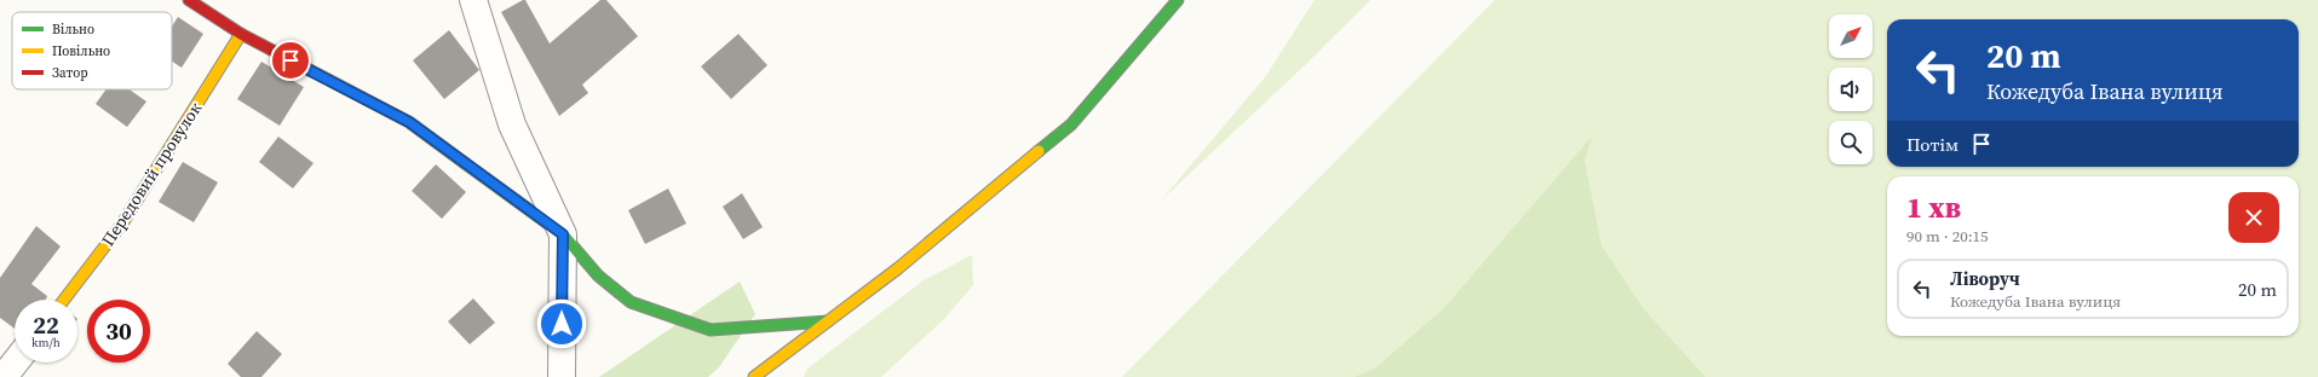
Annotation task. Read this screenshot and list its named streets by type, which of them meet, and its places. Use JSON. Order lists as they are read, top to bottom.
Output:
{
  "streets": {
    "street": ["Передовий провулок"]
  },
  "legend": ["Вільно", "Повільно", "Затор"],
  "north": "top right",
  "page": {
    "turn": ["20 m", "Кожедуба Івана вулиця"],
    "then": "Потім",
    "heading": ["1 хв", "90 m · 20:15"],
    "list": [
      {
        "name": "Ліворуч",
        "note": "Кожедуба Івана вулиця",
        "value": "20 m"
      }
    ],
    "speed": "22 km/h",
    "limit": "30"
  }
}
